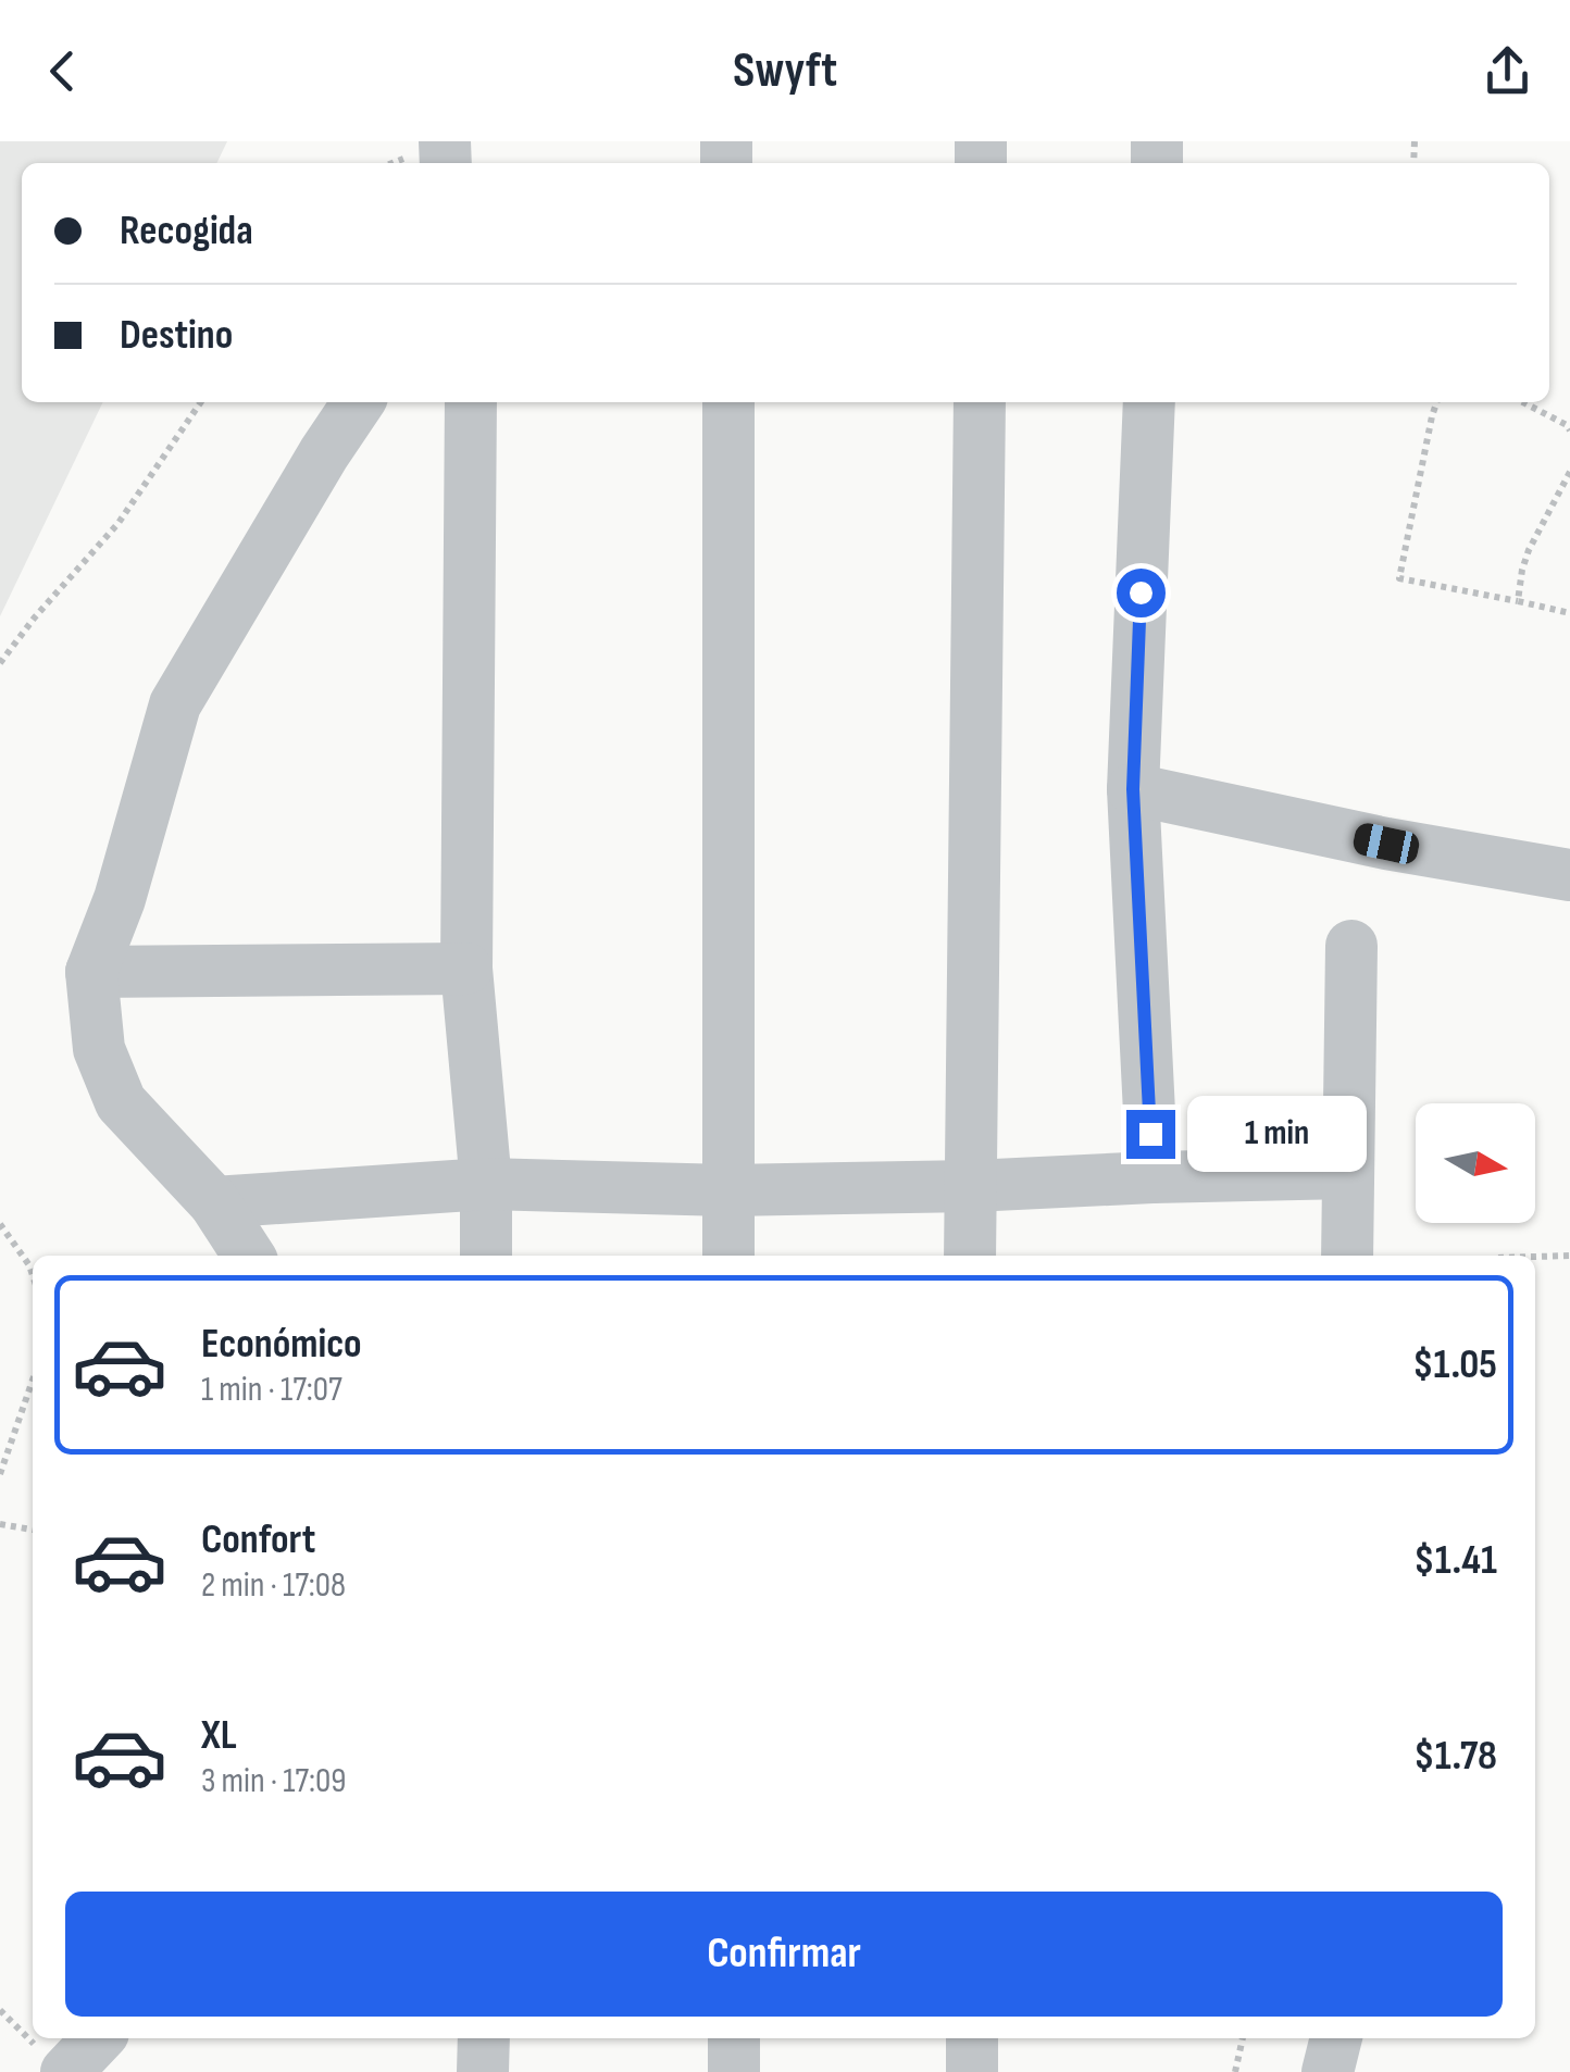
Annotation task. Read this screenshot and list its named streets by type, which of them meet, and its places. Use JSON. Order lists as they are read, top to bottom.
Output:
{
  "north": "right",
  "page": {
    "header": "Swyft",
    "banner": ["Recogida", "Destino"],
    "bubble": "1 min",
    "list": [
      {
        "name": "Económico",
        "note": "1 min · 17:07",
        "value": "$1.05"
      },
      {
        "name": "Confort",
        "note": "2 min · 17:08",
        "value": "$1.41"
      },
      {
        "name": "XL",
        "note": "3 min · 17:09",
        "value": "$1.78"
      }
    ],
    "buttons": "Confirmar"
  }
}
